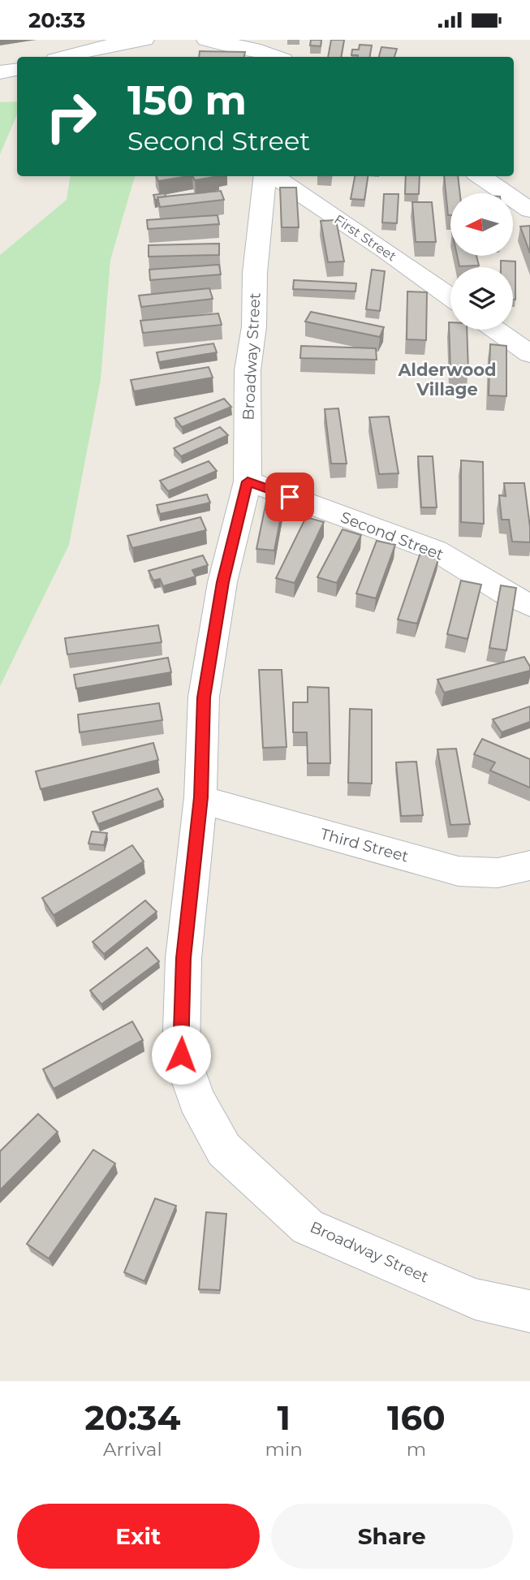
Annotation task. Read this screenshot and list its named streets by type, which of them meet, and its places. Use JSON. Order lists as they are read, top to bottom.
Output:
{
  "streets": {
    "street": [
      "First Street",
      "Broadway Street",
      "Second Street",
      "Third Street"
    ]
  },
  "crossings": [
    ["Broadway Street", "Second Street"],
    ["Broadway Street", "Third Street"]
  ],
  "districts": ["Alderwood Village"],
  "north": "left",
  "page": {
    "status": "20:33",
    "turn": ["150 m", "Second Street"],
    "eta": [
      "20:34",
      "Arrival",
      "1",
      "min",
      "160",
      "m"
    ],
    "buttons": ["Exit", "Share"]
  }
}
